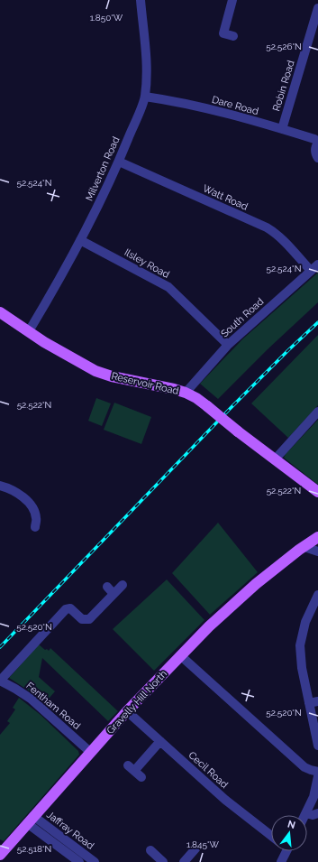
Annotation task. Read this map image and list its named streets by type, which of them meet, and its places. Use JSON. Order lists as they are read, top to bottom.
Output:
{
  "streets": {
    "main road": ["Reservoir Road", "Gravelly Hill North"],
    "street": [
      "Robin Road",
      "Dare Road",
      "Milverton Road",
      "Watt Road",
      "Ilsley Road",
      "South Road",
      "Fentham Road",
      "Cecil Road",
      "Jaffray Road"
    ]
  },
  "crossings": [
    ["Robin Road", "Dare Road"],
    ["Dare Road", "Milverton Road"],
    ["Milverton Road", "Watt Road"],
    ["Milverton Road", "Ilsley Road"],
    ["Milverton Road", "Reservoir Road"],
    ["Watt Road", "South Road"],
    ["Ilsley Road", "South Road"],
    ["South Road", "Reservoir Road"],
    ["Gravelly Hill North", "Fentham Road"],
    ["Gravelly Hill North", "Cecil Road"],
    ["Gravelly Hill North", "Jaffray Road"]
  ],
  "north": "top",
  "coordinates": [
    "1.850°W",
    "52.526°N",
    "52.524°N",
    "52.522°N",
    "52.520°N",
    "1.845°W",
    "52.518°N"
  ]
}
